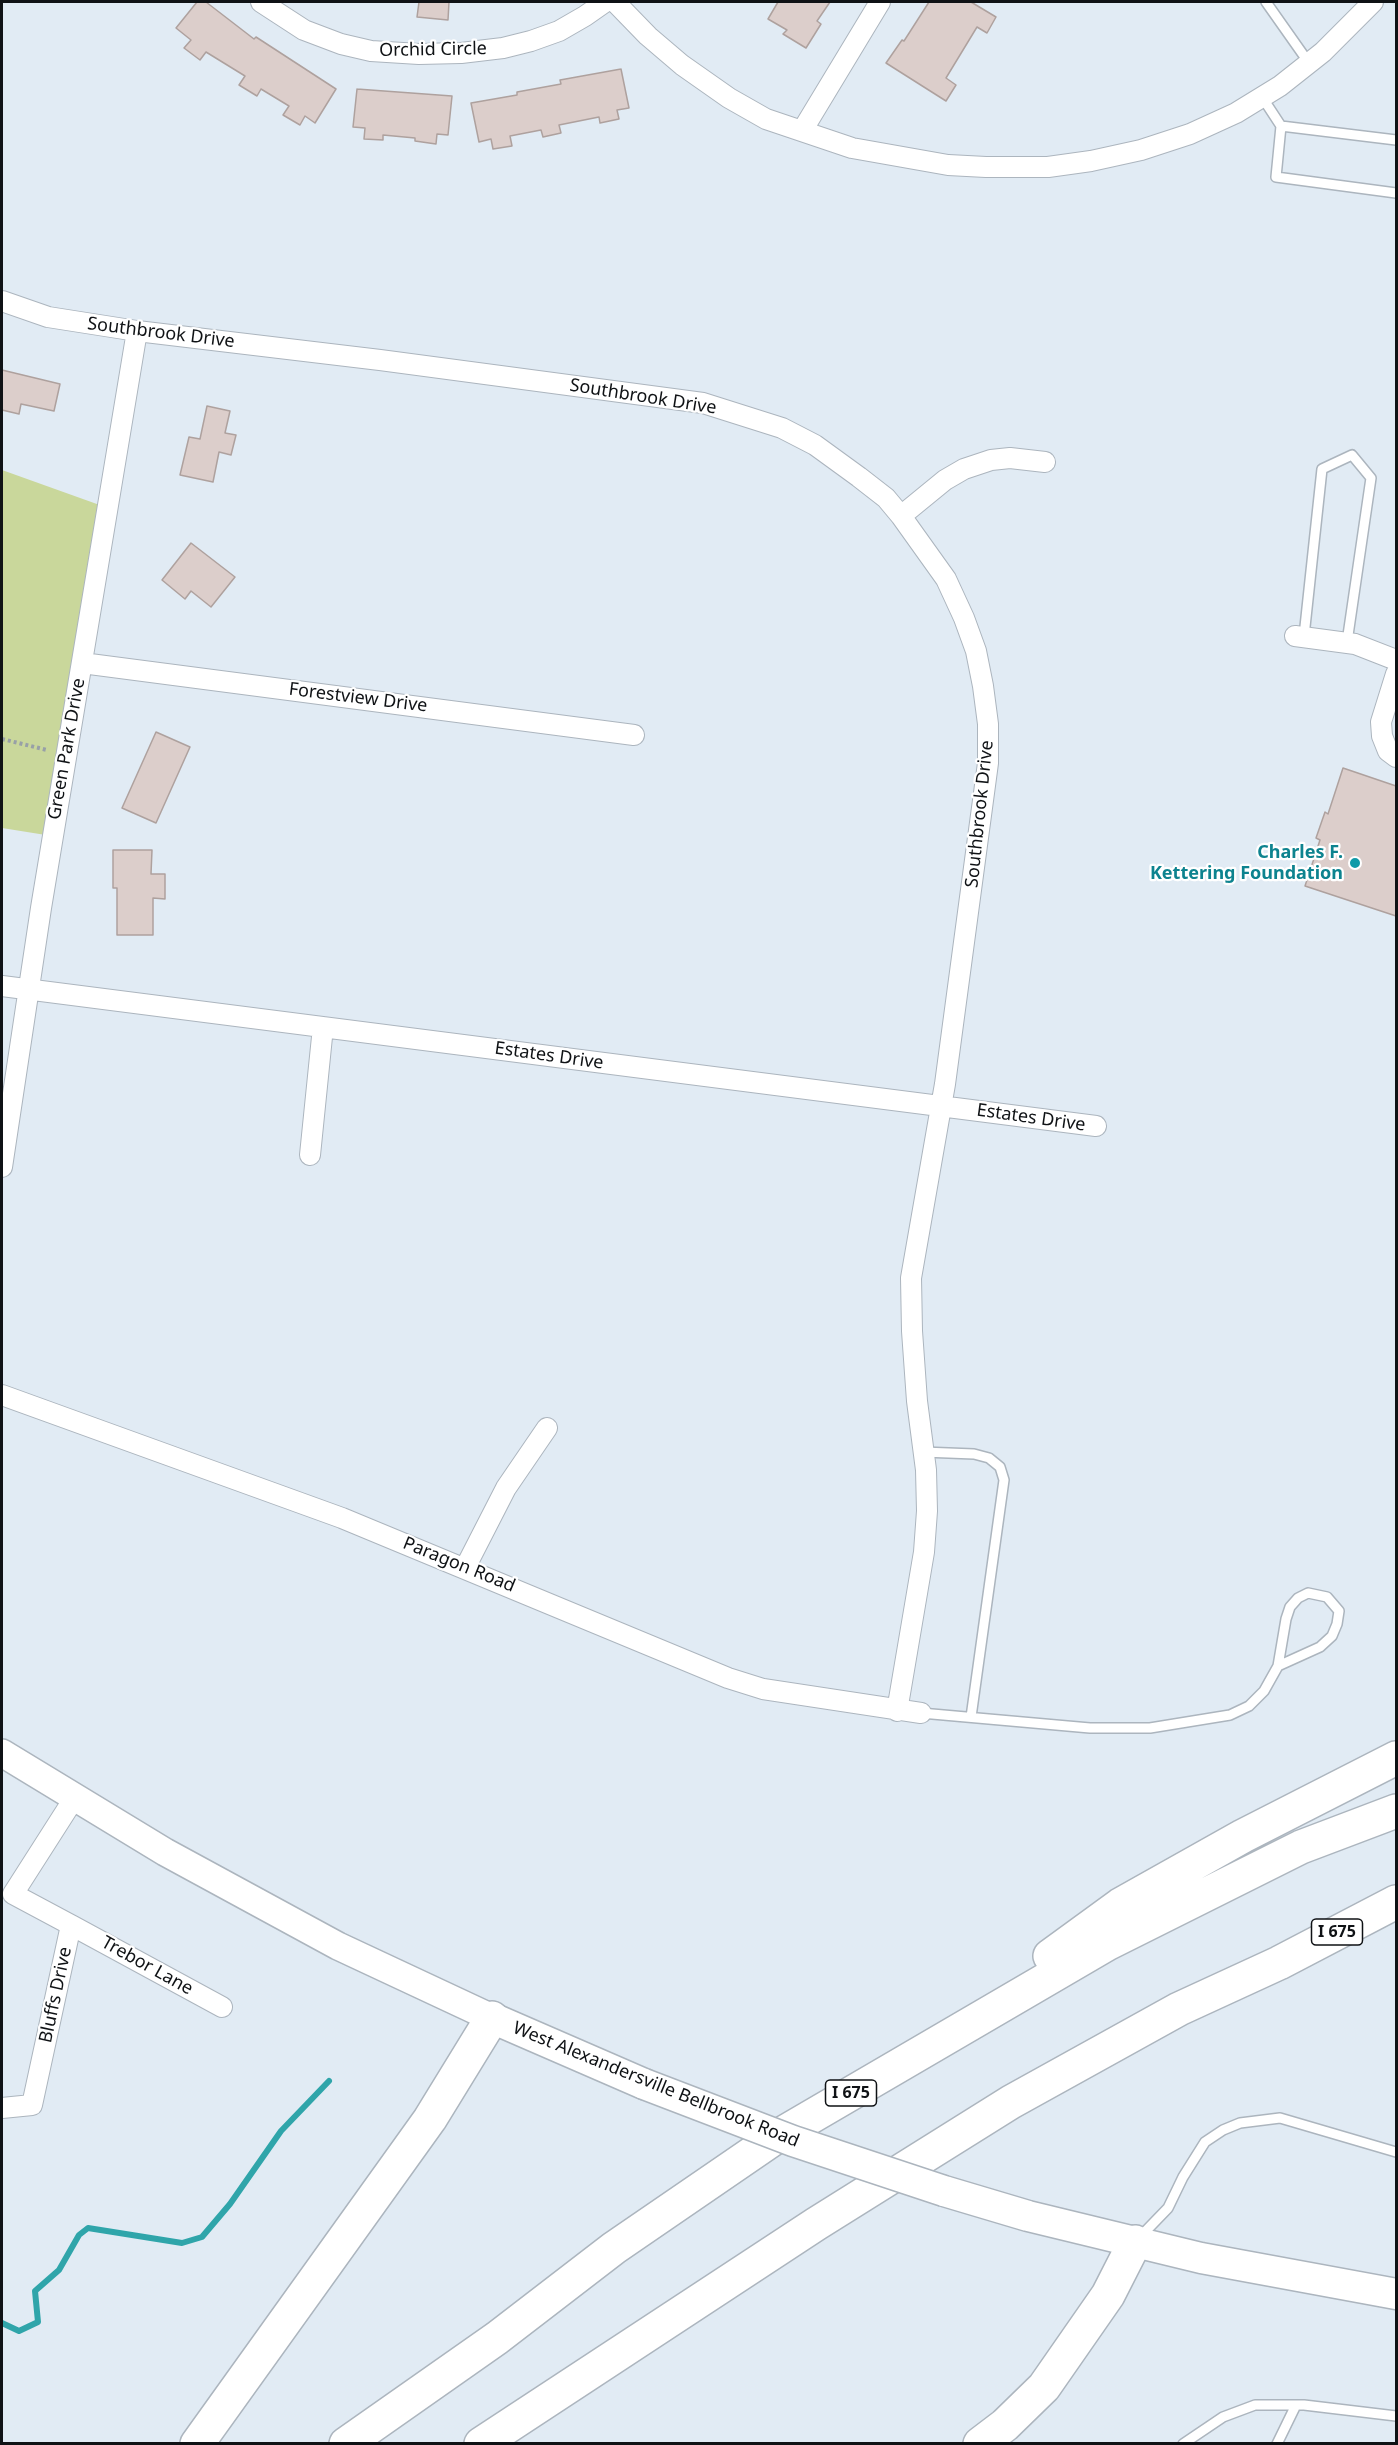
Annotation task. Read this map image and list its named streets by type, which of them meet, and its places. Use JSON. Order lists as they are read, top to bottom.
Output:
{
  "streets": {
    "highway": ["I 675"],
    "main road": ["West Alexandersville Bellbrook Road"],
    "street": [
      "Orchid Circle",
      "Southbrook Drive",
      "Forestview Drive",
      "Green Park Drive",
      "Estates Drive",
      "Paragon Road",
      "Trebor Lane",
      "Bluffs Drive"
    ]
  },
  "crossings": [
    ["Southbrook Drive", "Green Park Drive"],
    ["Southbrook Drive", "Estates Drive"],
    ["Southbrook Drive", "Paragon Road"],
    ["Forestview Drive", "Green Park Drive"],
    ["Green Park Drive", "Estates Drive"],
    ["Trebor Lane", "Bluffs Drive"],
    ["Bluffs Drive", "West Alexandersville Bellbrook Road"]
  ],
  "places": ["Charles F. Kettering Foundation"]
}
